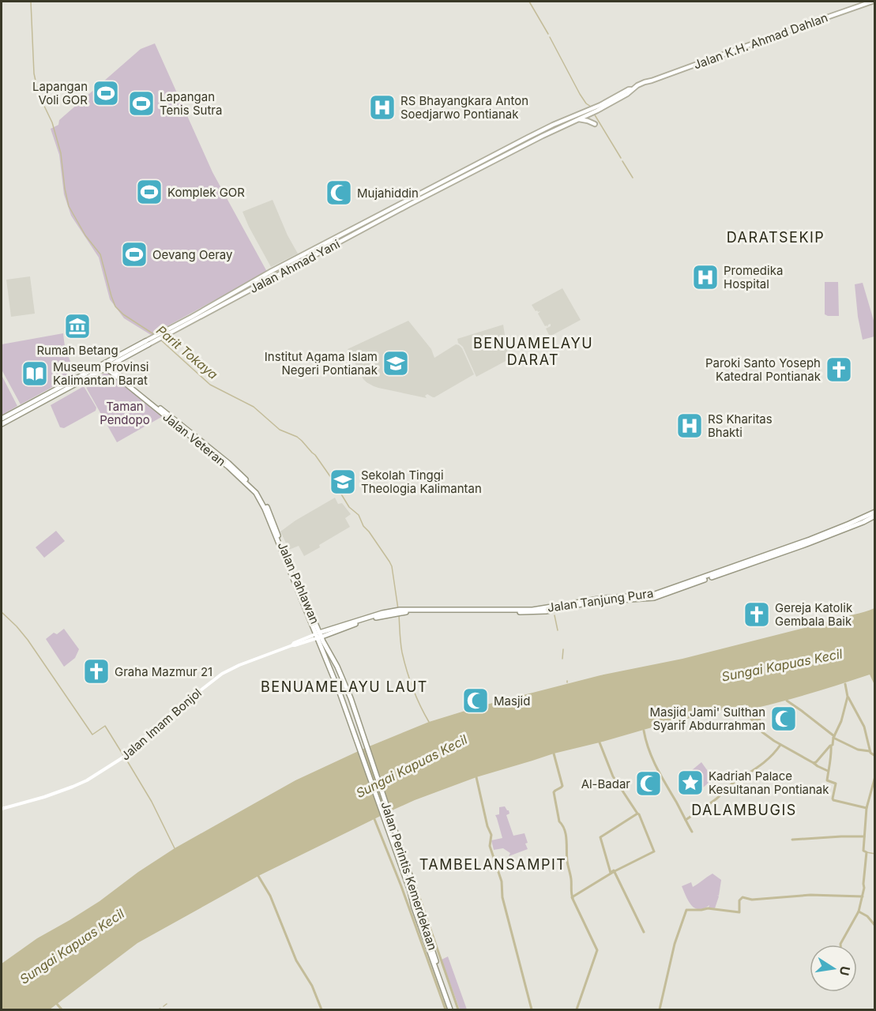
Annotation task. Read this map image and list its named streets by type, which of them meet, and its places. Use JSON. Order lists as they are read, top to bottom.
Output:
{
  "streets": {
    "highway": [
      "Jalan Ahmad Yani",
      "Jalan Veteran",
      "Jalan Pahlawan",
      "Jalan Tanjung Pura",
      "Jalan Perintis Kemerdekaan"
    ],
    "main road": ["Jalan K.H. Ahmad Dahlan", "Jalan Imam Bonjol"]
  },
  "crossings": [
    ["Jalan K.H. Ahmad Dahlan", "Jalan Ahmad Yani"],
    ["Jalan Ahmad Yani", "Jalan Veteran"],
    ["Jalan Veteran", "Jalan Pahlawan"],
    ["Jalan Pahlawan", "Jalan Tanjung Pura"],
    ["Jalan Pahlawan", "Jalan Imam Bonjol"],
    ["Jalan Pahlawan", "Jalan Perintis Kemerdekaan"],
    ["Jalan Tanjung Pura", "Jalan Imam Bonjol"],
    ["Jalan Tanjung Pura", "Jalan Perintis Kemerdekaan"],
    ["Jalan Imam Bonjol", "Jalan Perintis Kemerdekaan"]
  ],
  "districts": [
    "DARATSEKIP",
    "BENUAMELAYU DARAT",
    "BENUAMELAYU LAUT",
    "DALAMBUGIS",
    "TAMBELANSAMPIT"
  ],
  "water": ["Parit Tokaya", "Sungai Kapuas Kecil"],
  "parks": ["Taman Pendopo"],
  "places": {
    "sports": [
      "Lapangan Voli GOR",
      "Lapangan Tenis Sutra",
      "Komplek GOR",
      "Oevang Oeray"
    ],
    "hospital": ["RS Bhayangkara Anton Soedjarwo Pontianak", "Promedika Hospital", "RS Kharitas Bhakti"],
    "mosque": [
      "Mujahiddin",
      "Masjid",
      "Masjid Jami' Sulthan Syarif Abdurrahman",
      "Al-Badar"
    ],
    "museum": ["Rumah Betang"],
    "school or university": ["Institut Agama Islam Negeri Pontianak", "Sekolah Tinggi Theologia Kalimantan"],
    "church": ["Paroki Santo Yoseph Katedral Pontianak", "Gereja Katolik Gembala Baik", "Graha Mazmur 21"],
    "library": ["Museum Provinsi Kalimantan Barat"],
    "place": ["Kadriah Palace Kesultanan Pontianak"]
  },
  "north": "right"
}
